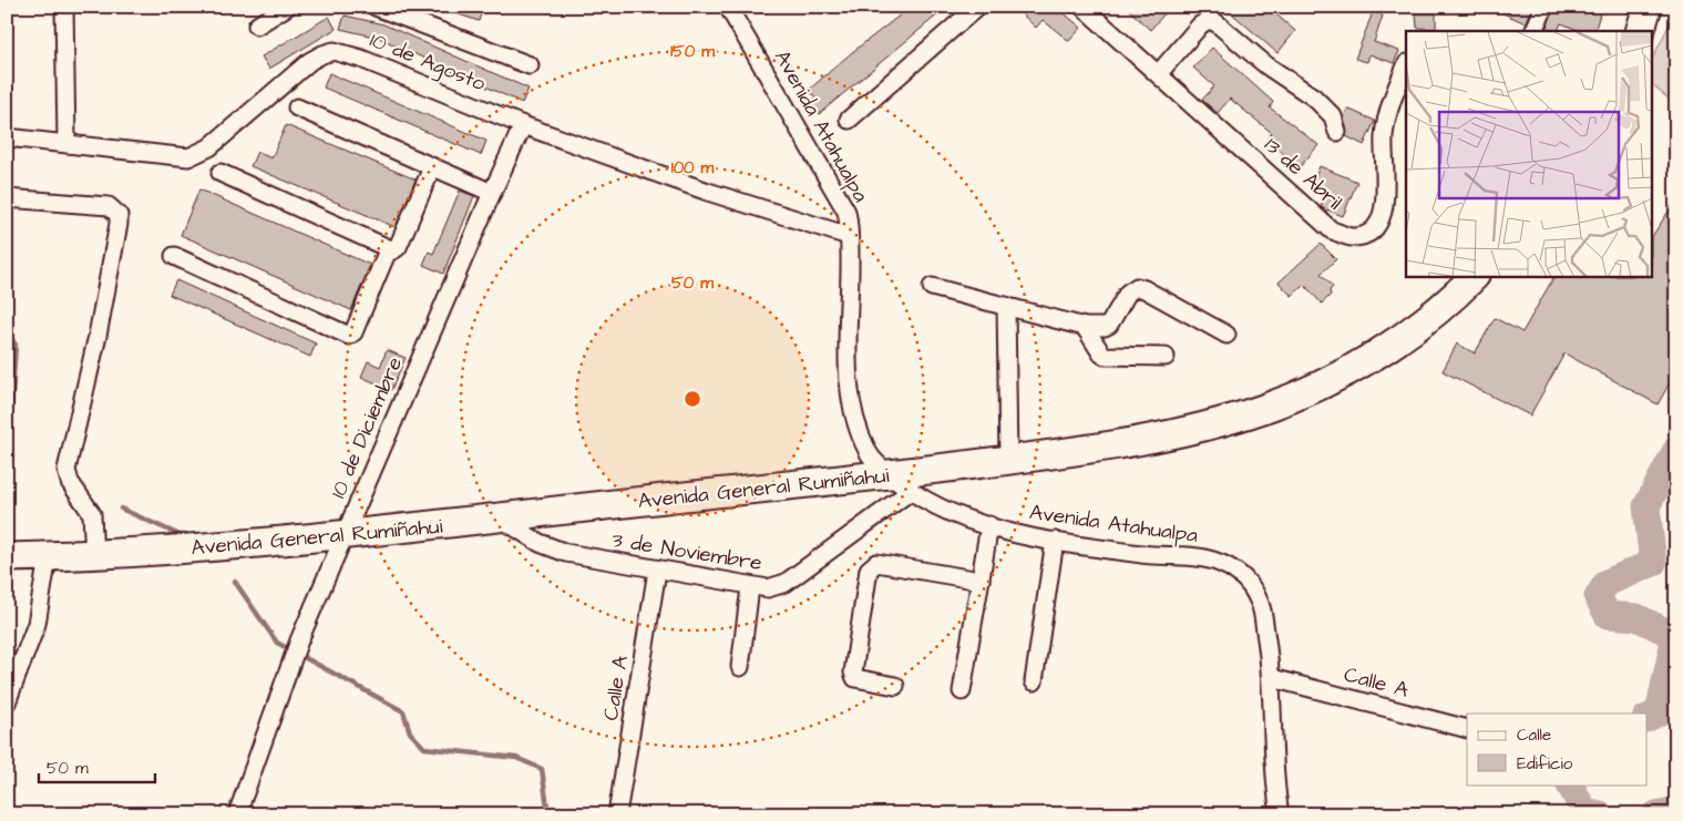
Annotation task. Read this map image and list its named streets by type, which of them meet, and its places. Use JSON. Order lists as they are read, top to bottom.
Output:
{
  "streets": {
    "highway": ["Avenida General Rumiñahui"],
    "street": [
      "10 de Agosto",
      "Avenida Atahualpa",
      "13 de Abril",
      "10 de Diciembre",
      "3 de Noviembre",
      "Calle A"
    ]
  },
  "crossings": [
    ["10 de Agosto", "Avenida Atahualpa"],
    ["10 de Agosto", "10 de Diciembre"],
    ["Avenida Atahualpa", "Avenida General Rumiñahui"],
    ["Avenida Atahualpa", "3 de Noviembre"],
    ["Avenida Atahualpa", "Calle A"],
    ["10 de Diciembre", "Avenida General Rumiñahui"],
    ["Avenida General Rumiñahui", "3 de Noviembre"],
    ["3 de Noviembre", "Calle A"]
  ],
  "legend": ["Calle", "Edificio"],
  "scale_bar": "50 m",
  "rings": ["150 m", "100 m", "50 m"]
}
